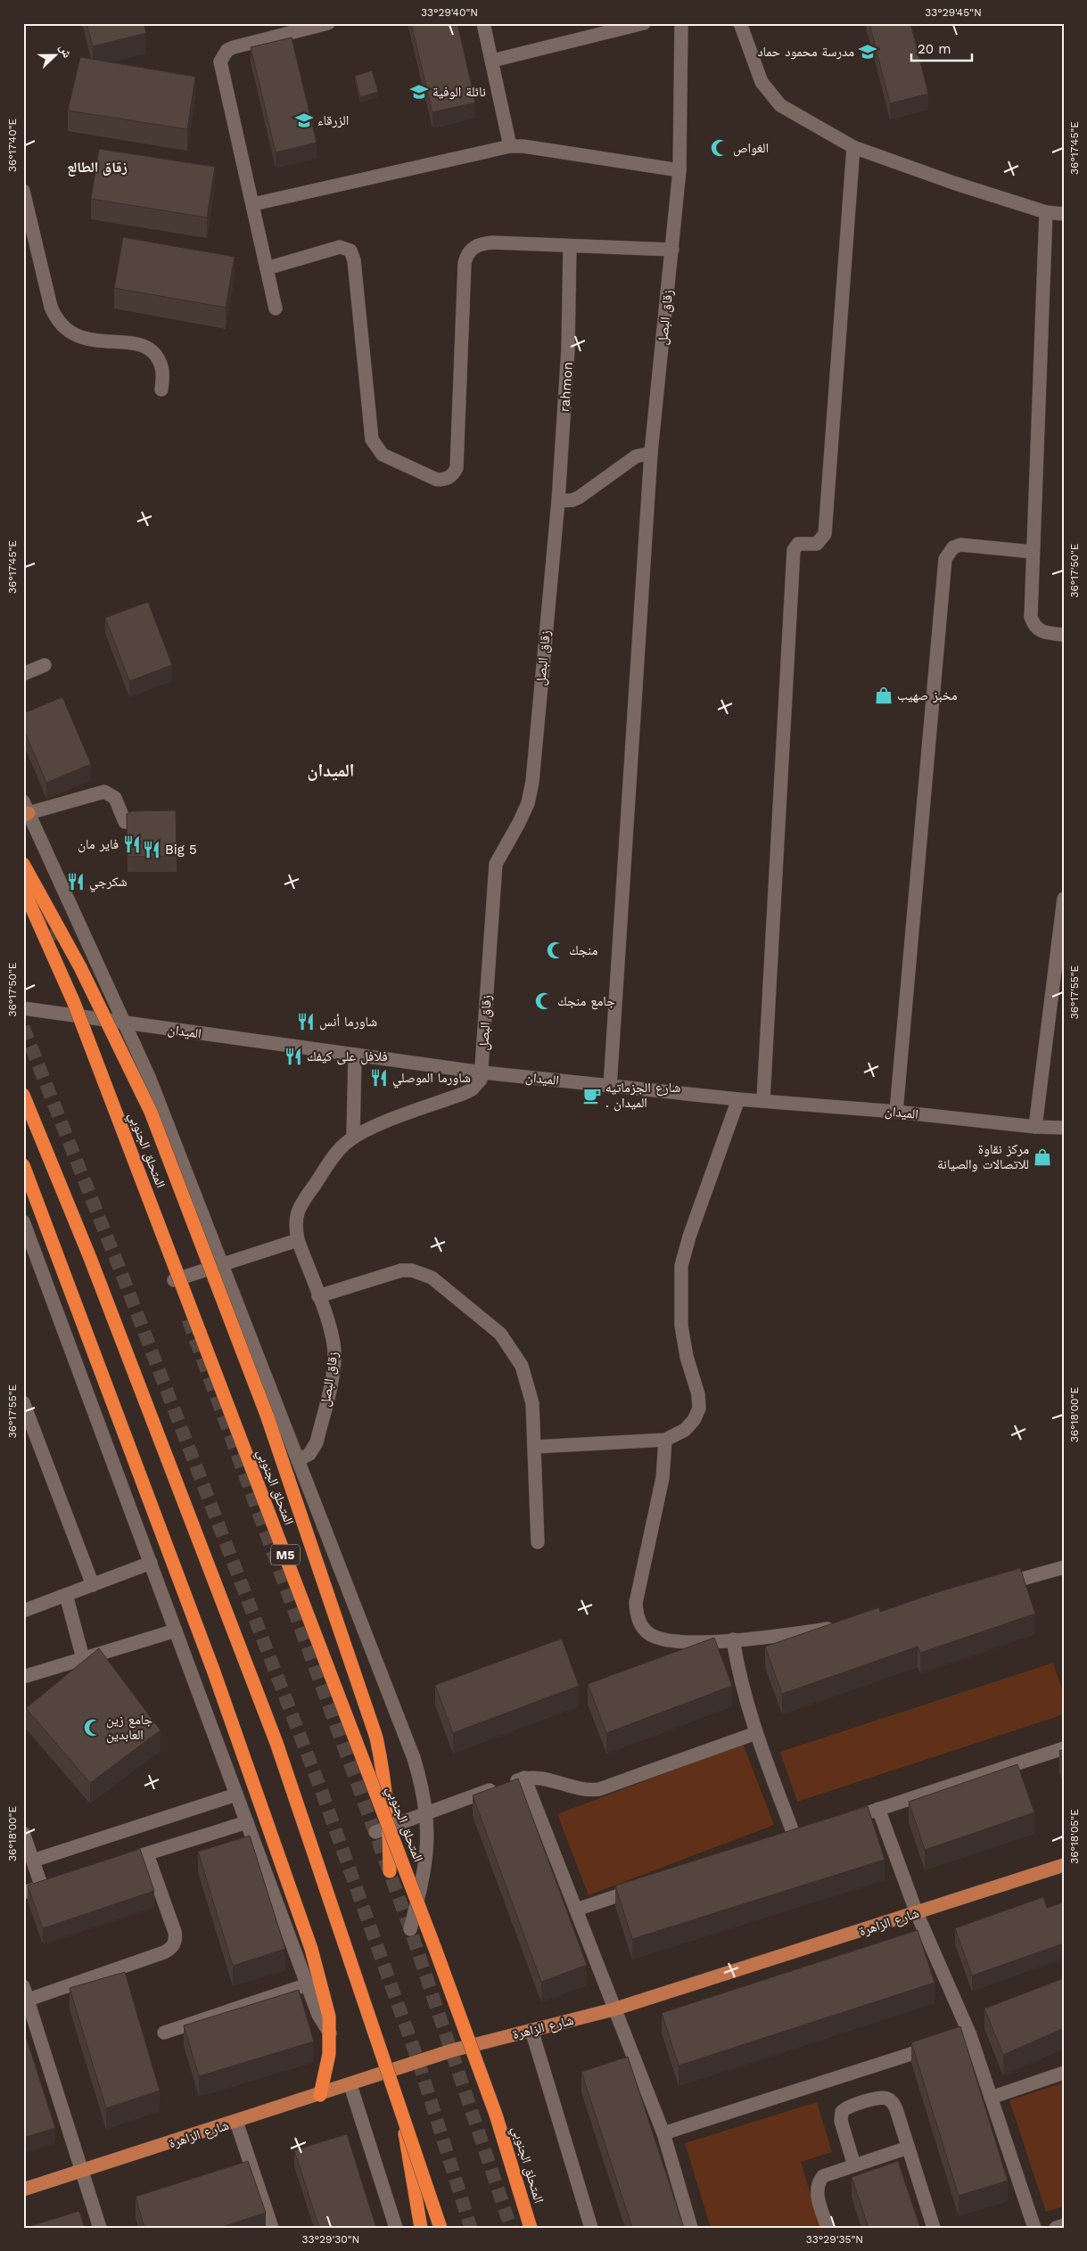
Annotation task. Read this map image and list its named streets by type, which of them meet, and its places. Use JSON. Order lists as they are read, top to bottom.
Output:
{
  "streets": {
    "highway": ["المتحلق الجنوبي", "M5"],
    "main road": ["شارع الزاهرة"],
    "street": ["زقاق البصل", "rahmon", "الميدان"]
  },
  "crossings": [
    ["زقاق البصل", "rahmon"],
    ["زقاق البصل", "الميدان"]
  ],
  "districts": ["زقاق الطالع", "الميدان"],
  "places": {
    "school or university": ["مدرسة محمود حماد", "نائلة الوفية", "الزرقاء"],
    "mosque": [
      "الغواص",
      "منجك",
      "جامع منجك",
      "جامع زين العابدين"
    ],
    "shop": ["مخبز صهيب", "مركز نقاوة للاتصالات والصيانة"],
    "restaurant": [
      "فاير مان",
      "Big 5",
      "شكرجي",
      "شاورما أنس",
      "فلافل على كيفك",
      "شاورما الموصلي"
    ],
    "cafe": ["شارع الجزماتيه . الميدان"]
  },
  "scale_bar": "20 m",
  "north": "right",
  "coordinates": [
    "33°29'40\"N",
    "33°29'45\"N",
    "36°17'40\"E",
    "36°17'45\"E",
    "36°17'50\"E",
    "36°17'55\"E",
    "36°18'00\"E",
    "36°18'05\"E",
    "33°29'30\"N",
    "33°29'35\"N"
  ]
}
